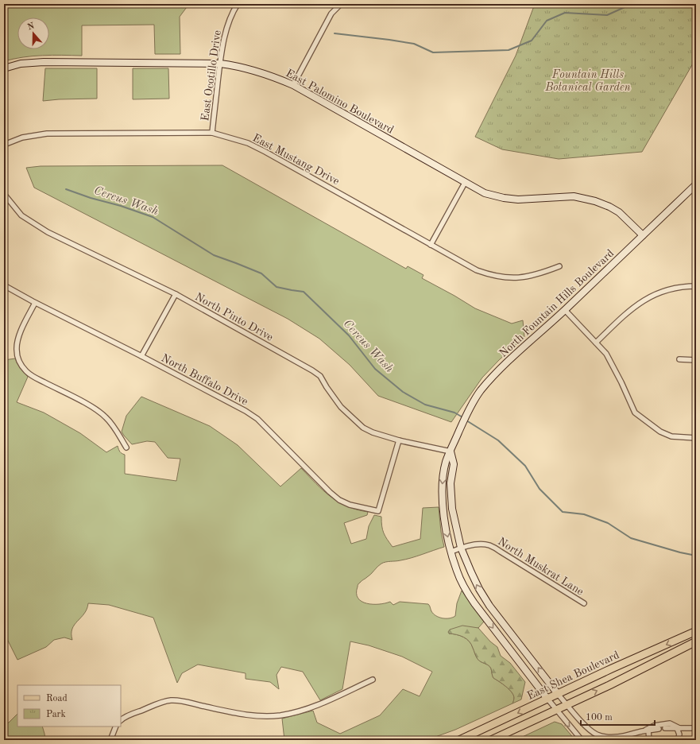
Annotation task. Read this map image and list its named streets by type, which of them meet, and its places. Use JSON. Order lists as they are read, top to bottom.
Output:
{
  "streets": {
    "main road": ["East Palomino Boulevard", "North Fountain Hills Boulevard", "East Shea Boulevard"],
    "street": [
      "East Ocotillo Drive",
      "East Mustang Drive",
      "North Pinto Drive",
      "North Buffalo Drive",
      "North Muskrat Lane"
    ]
  },
  "crossings": [
    ["East Ocotillo Drive", "East Palomino Boulevard"],
    ["East Ocotillo Drive", "East Mustang Drive"],
    ["East Palomino Boulevard", "North Fountain Hills Boulevard"],
    ["North Fountain Hills Boulevard", "North Pinto Drive"],
    ["North Fountain Hills Boulevard", "North Muskrat Lane"],
    ["North Fountain Hills Boulevard", "East Shea Boulevard"],
    ["North Pinto Drive", "North Buffalo Drive"]
  ],
  "water": ["Cereus Wash"],
  "parks": ["Fountain Hills Botanical Garden"],
  "legend": ["Road", "Park"],
  "scale_bar": "100 m",
  "north": "top"
}
